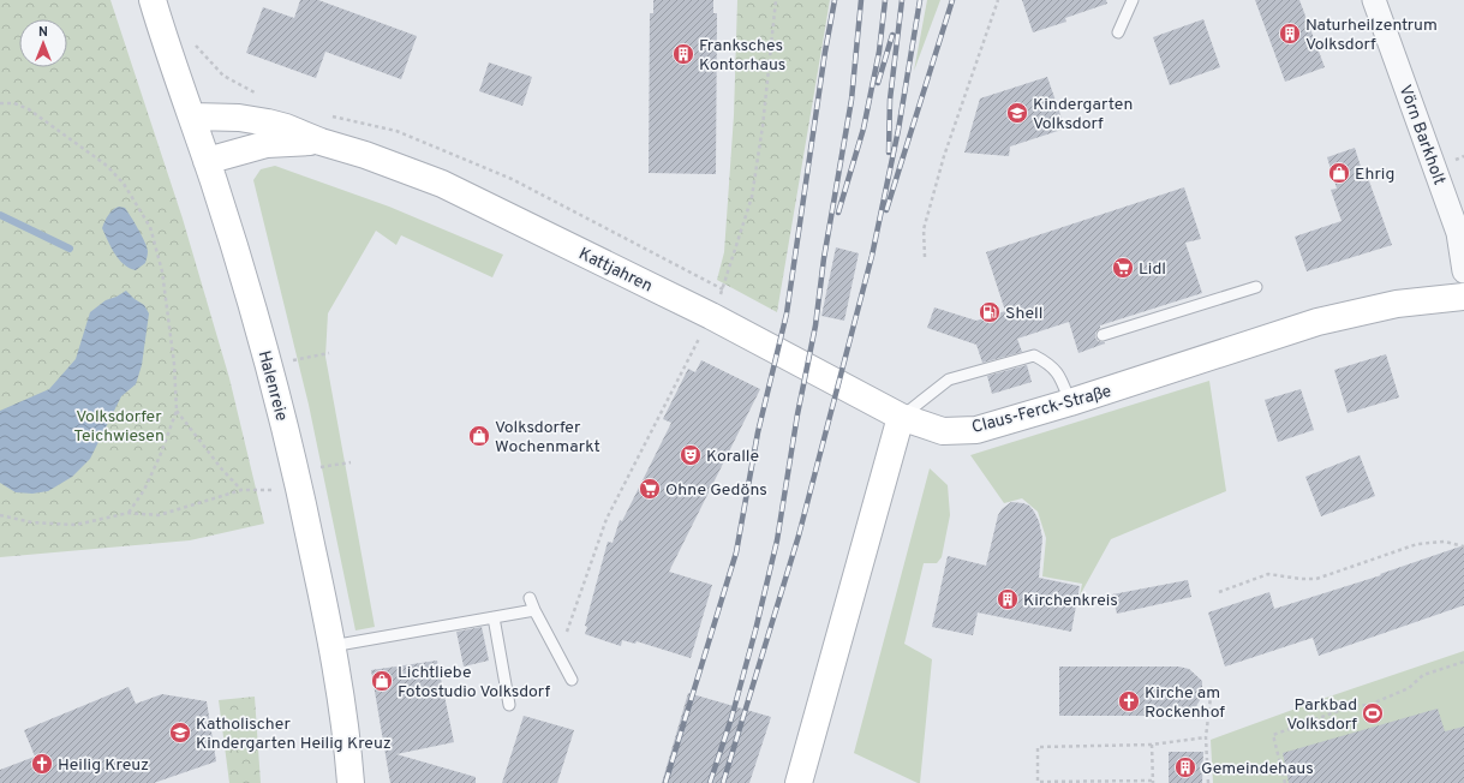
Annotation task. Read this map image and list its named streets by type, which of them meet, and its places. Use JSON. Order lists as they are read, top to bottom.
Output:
{
  "streets": {
    "street": [
      "Vörn Barkholt",
      "Kattjahren",
      "Halenreie",
      "Claus-Ferck-Straße"
    ]
  },
  "crossings": [
    ["Kattjahren", "Halenreie"],
    ["Kattjahren", "Claus-Ferck-Straße"]
  ],
  "parks": ["Volksdorfer Teichwiesen"],
  "places": {
    "building": [
      "Naturheilzentrum Volksdorf",
      "Franksches Kontorhaus",
      "Kirchenkreis",
      "Gemeindehaus"
    ],
    "school or university": ["Kindergarten Volksdorf", "Katholischer Kindergarten Heilig Kreuz"],
    "shop": ["Ehrig", "Volksdorfer Wochenmarkt", "Lichtliebe Fotostudio Volksdorf"],
    "supermarket": ["Lidl", "Ohne Gedöns"],
    "fuel station": ["Shell"],
    "theatre": ["Koralle"],
    "church": ["Kirche am Rockenhof", "Heilig Kreuz"],
    "sports": ["Parkbad Volksdorf"]
  },
  "north": "top"
}
